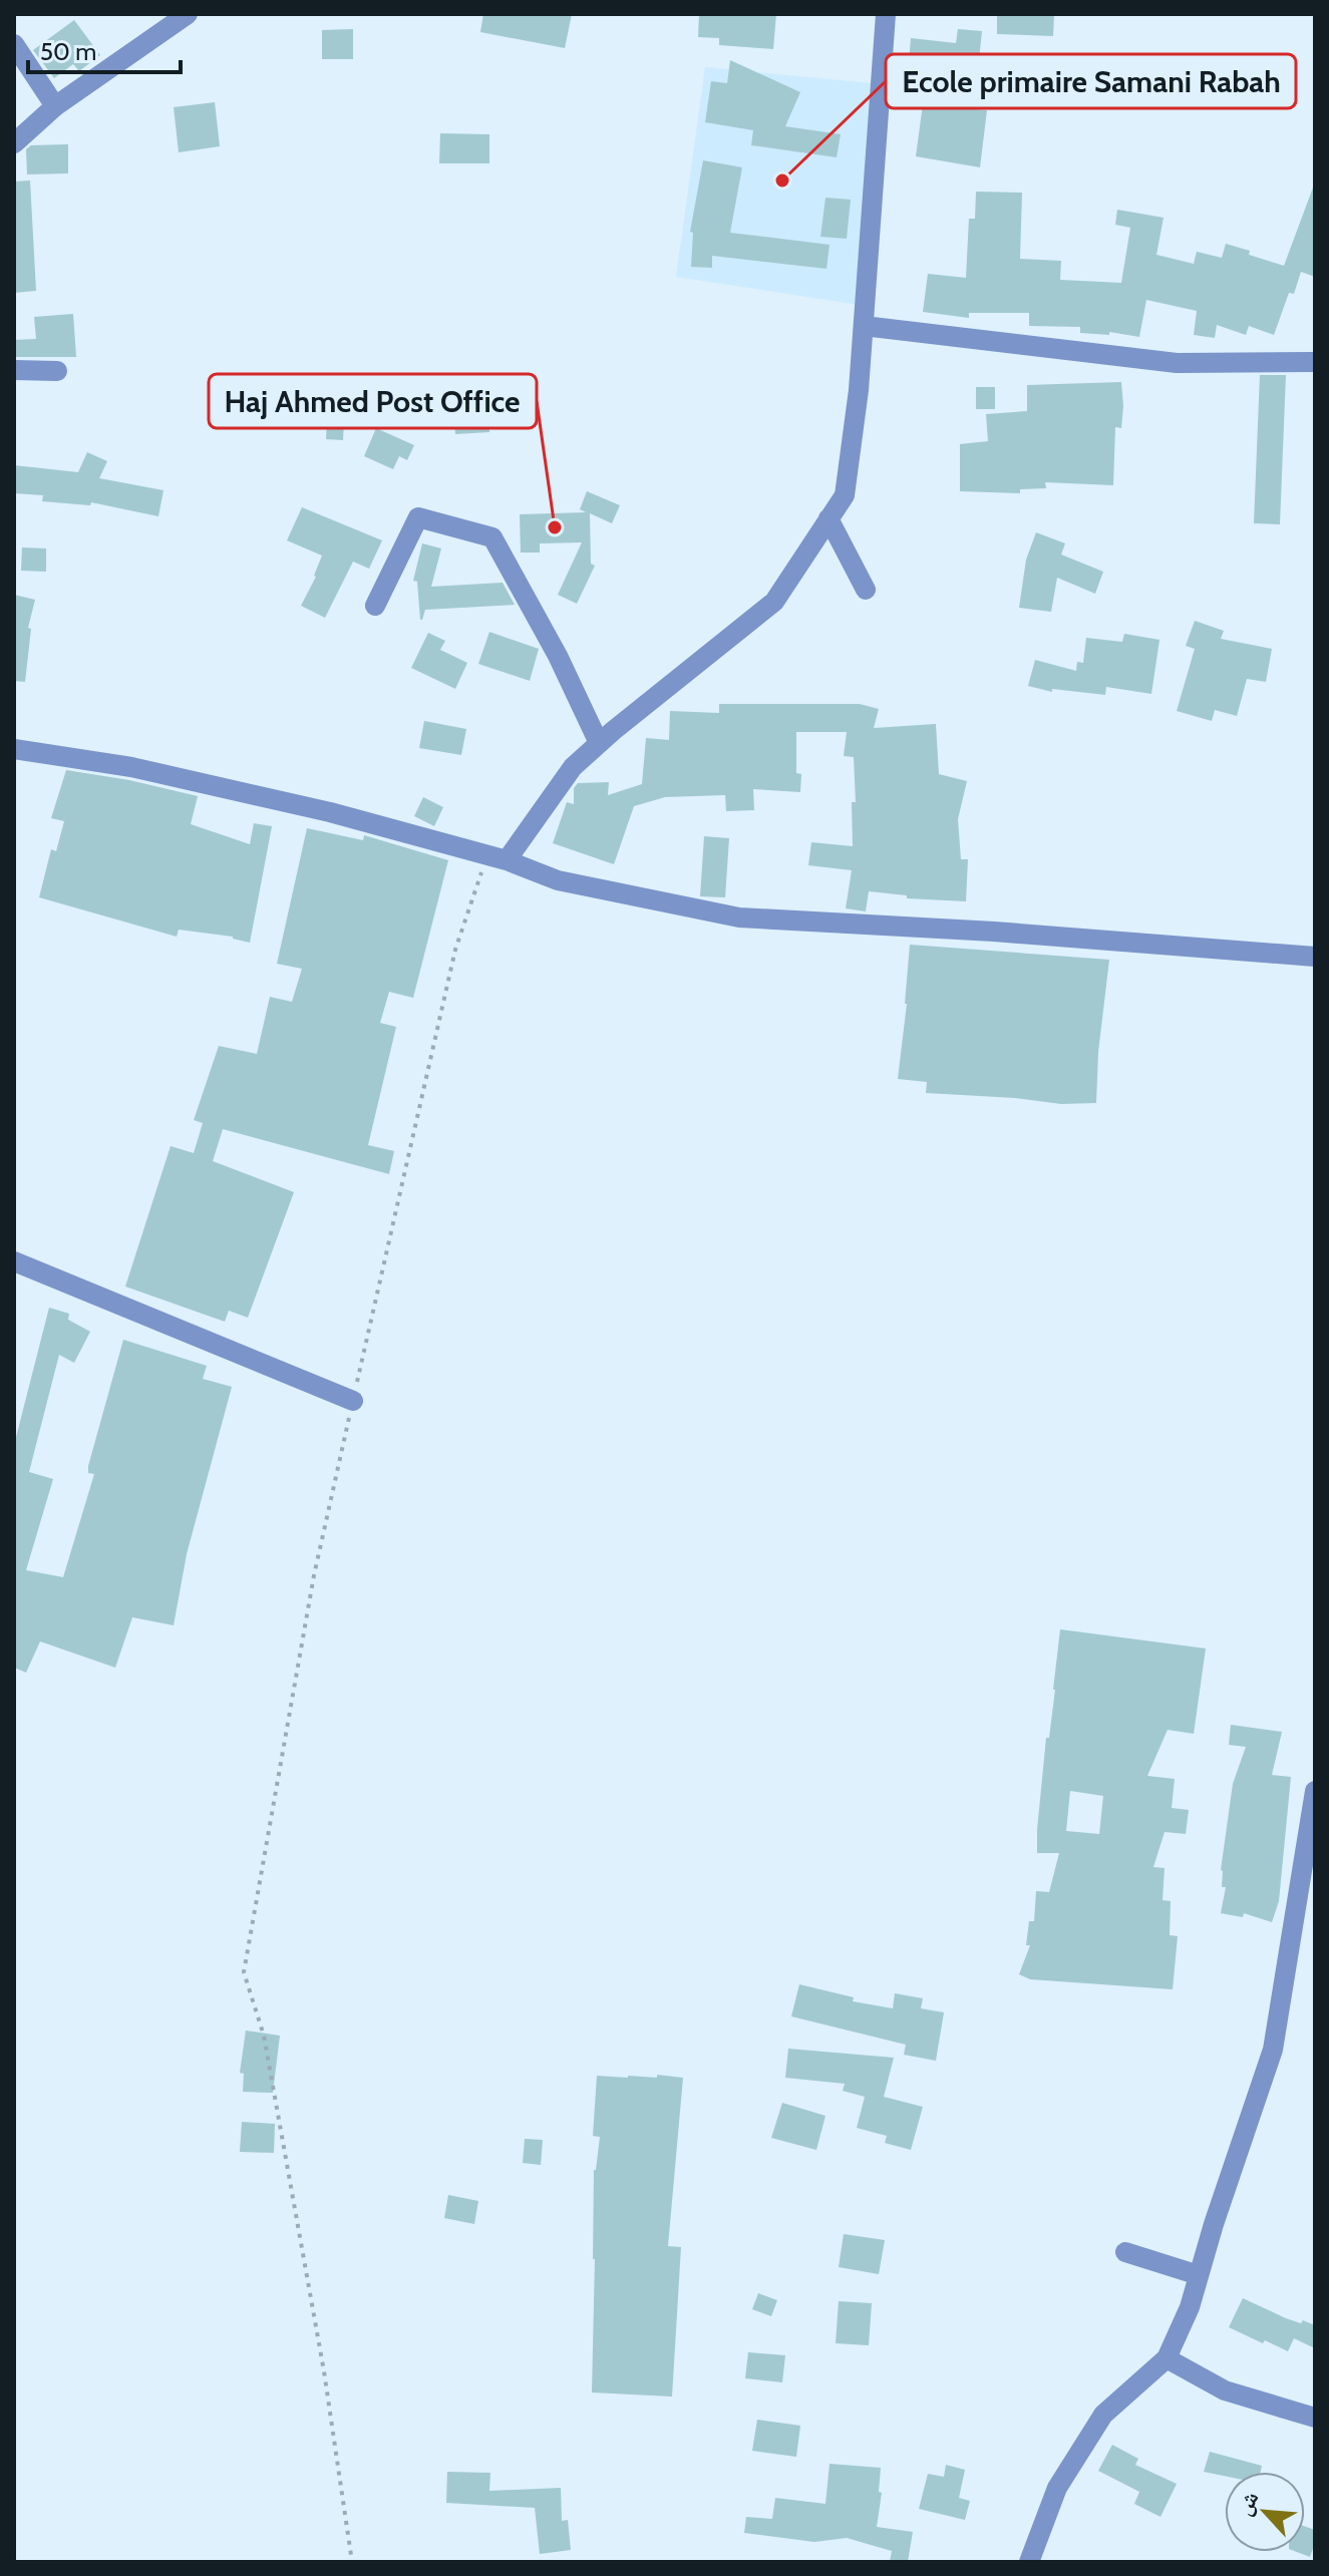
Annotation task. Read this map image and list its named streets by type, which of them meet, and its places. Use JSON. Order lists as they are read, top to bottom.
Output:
{
  "places": ["Ecole primaire Samani Rabah", "Haj Ahmed Post Office"],
  "scale_bar": "50 m",
  "north": "top left"
}
